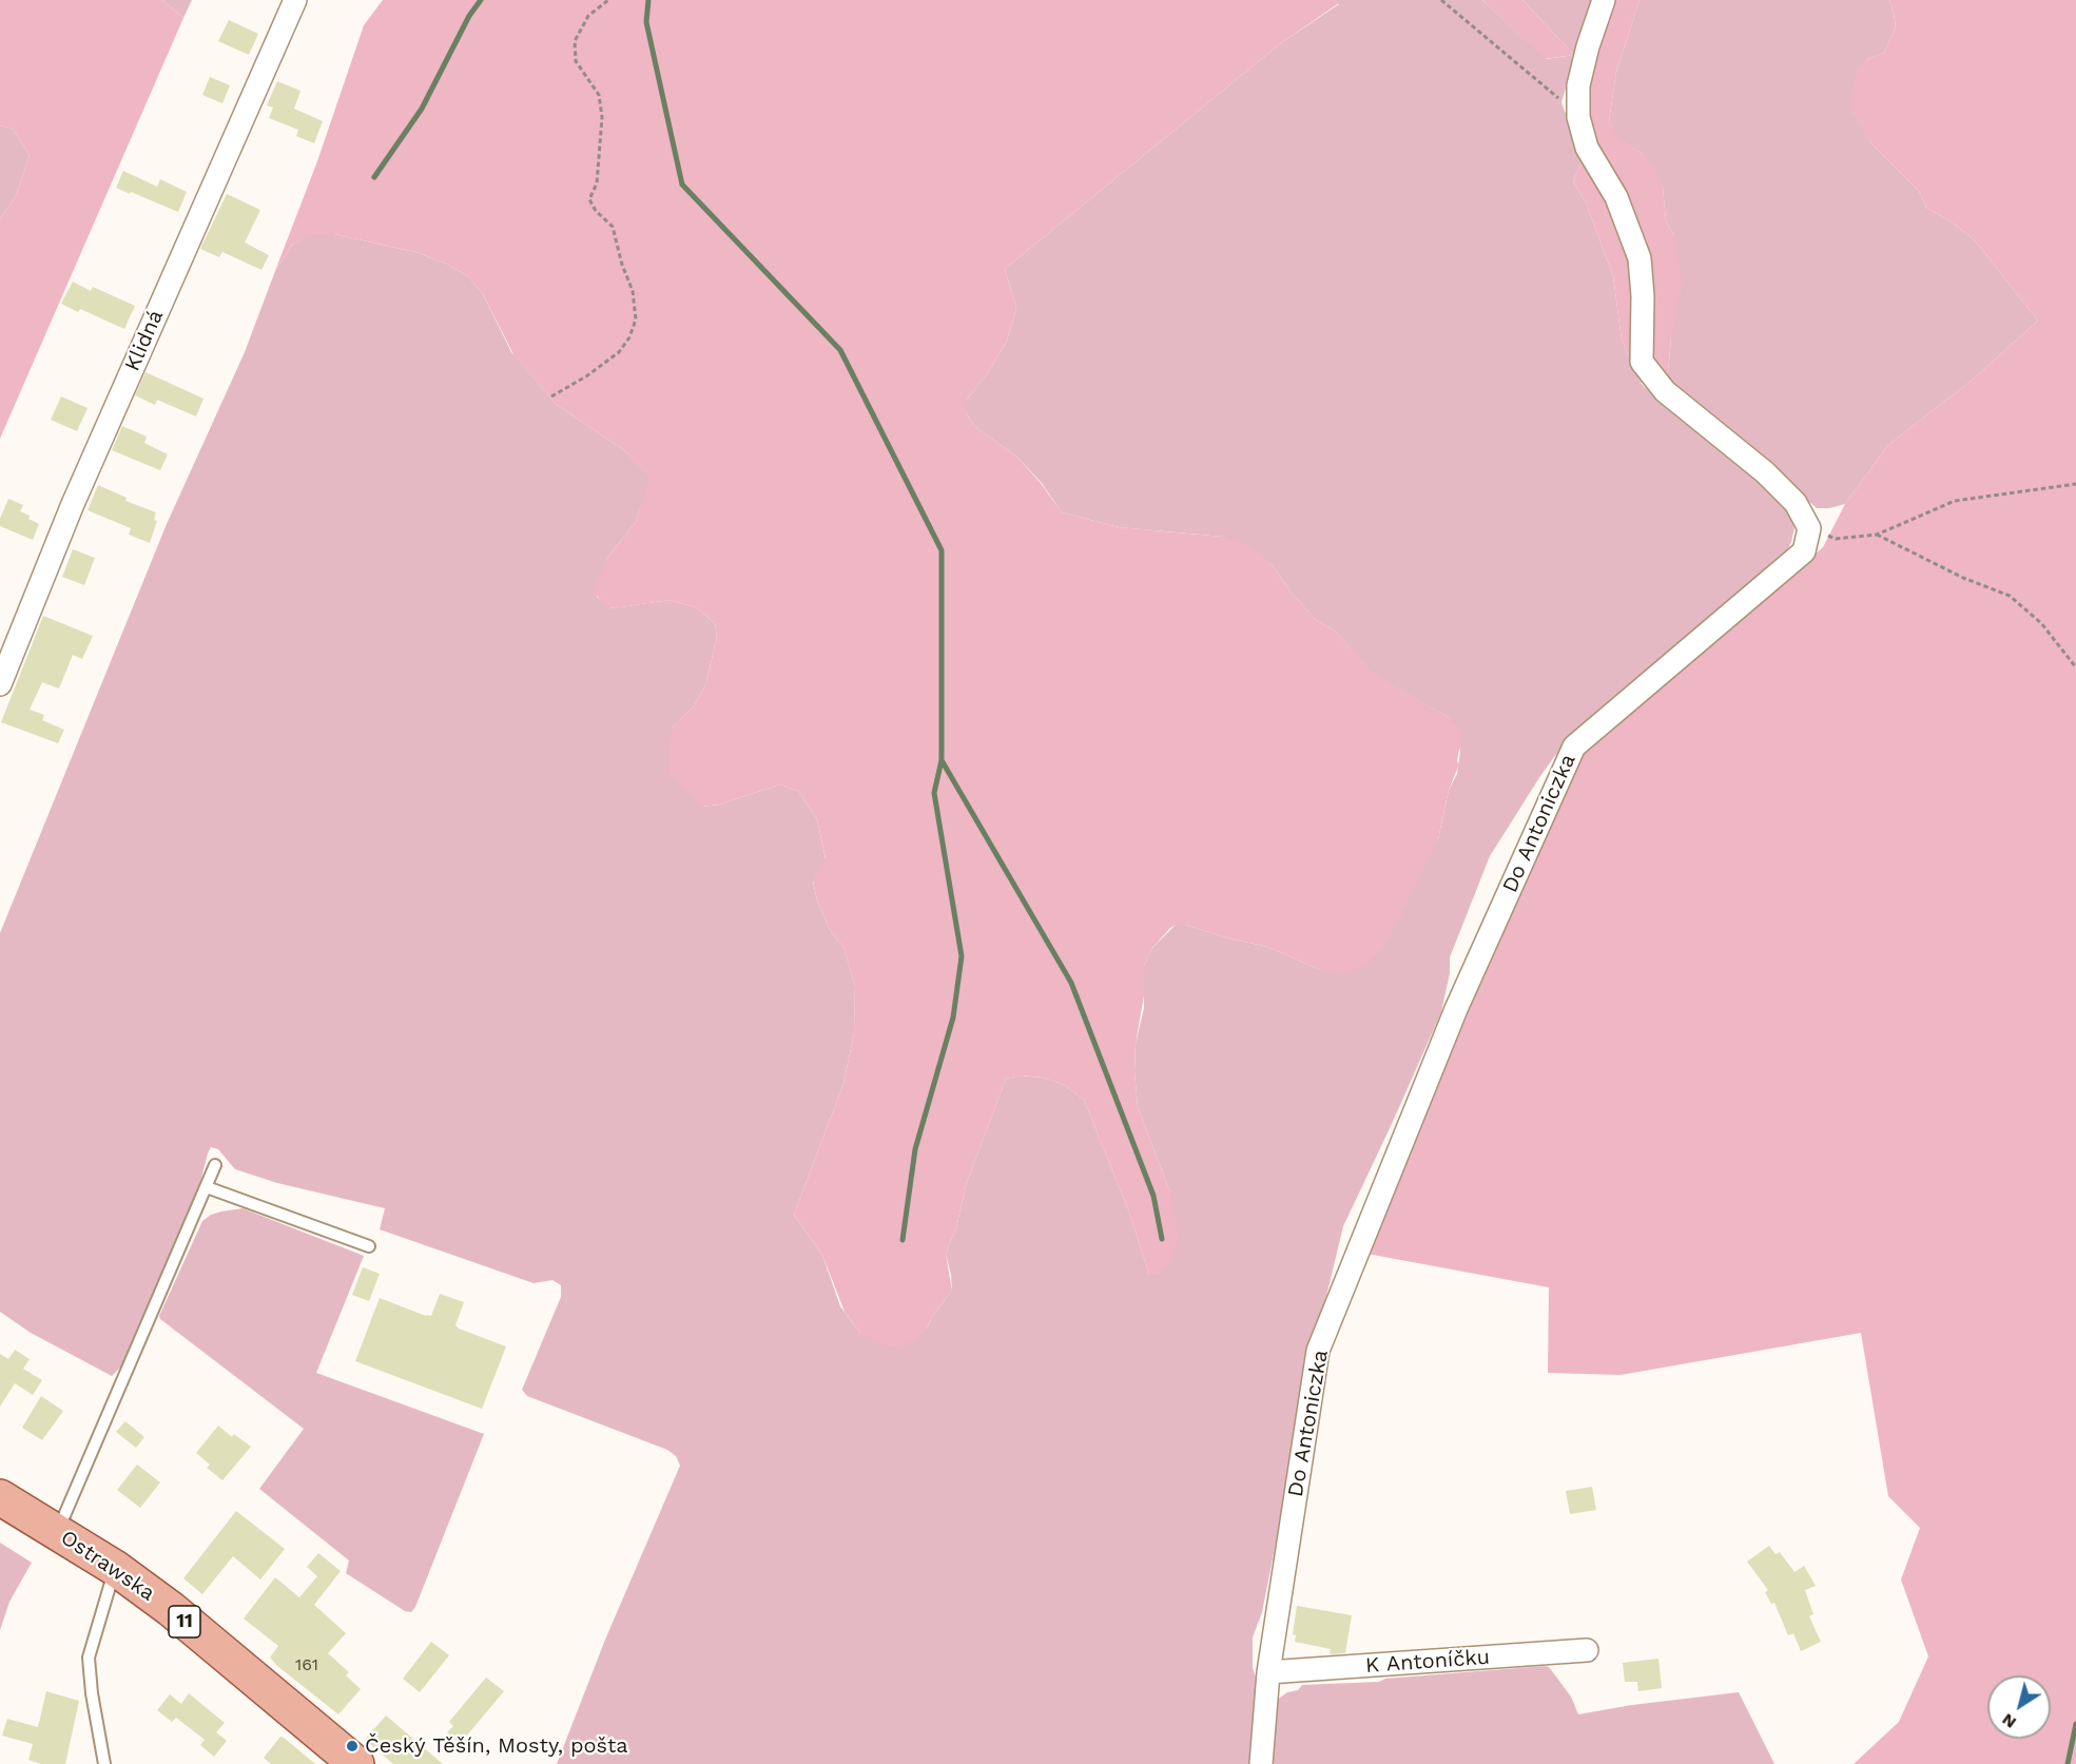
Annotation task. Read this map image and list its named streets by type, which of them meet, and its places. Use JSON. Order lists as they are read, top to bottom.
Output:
{
  "streets": {
    "main road": ["Ostrawska", "11"],
    "street": ["Klidná", "Do Antoniczka", "K Antoníčku"]
  },
  "crossings": [
    ["Do Antoniczka", "K Antoníčku"]
  ],
  "places": ["Český Těšín, Mosty, pošta"],
  "house_numbers": ["161"],
  "north": "bottom left"
}
